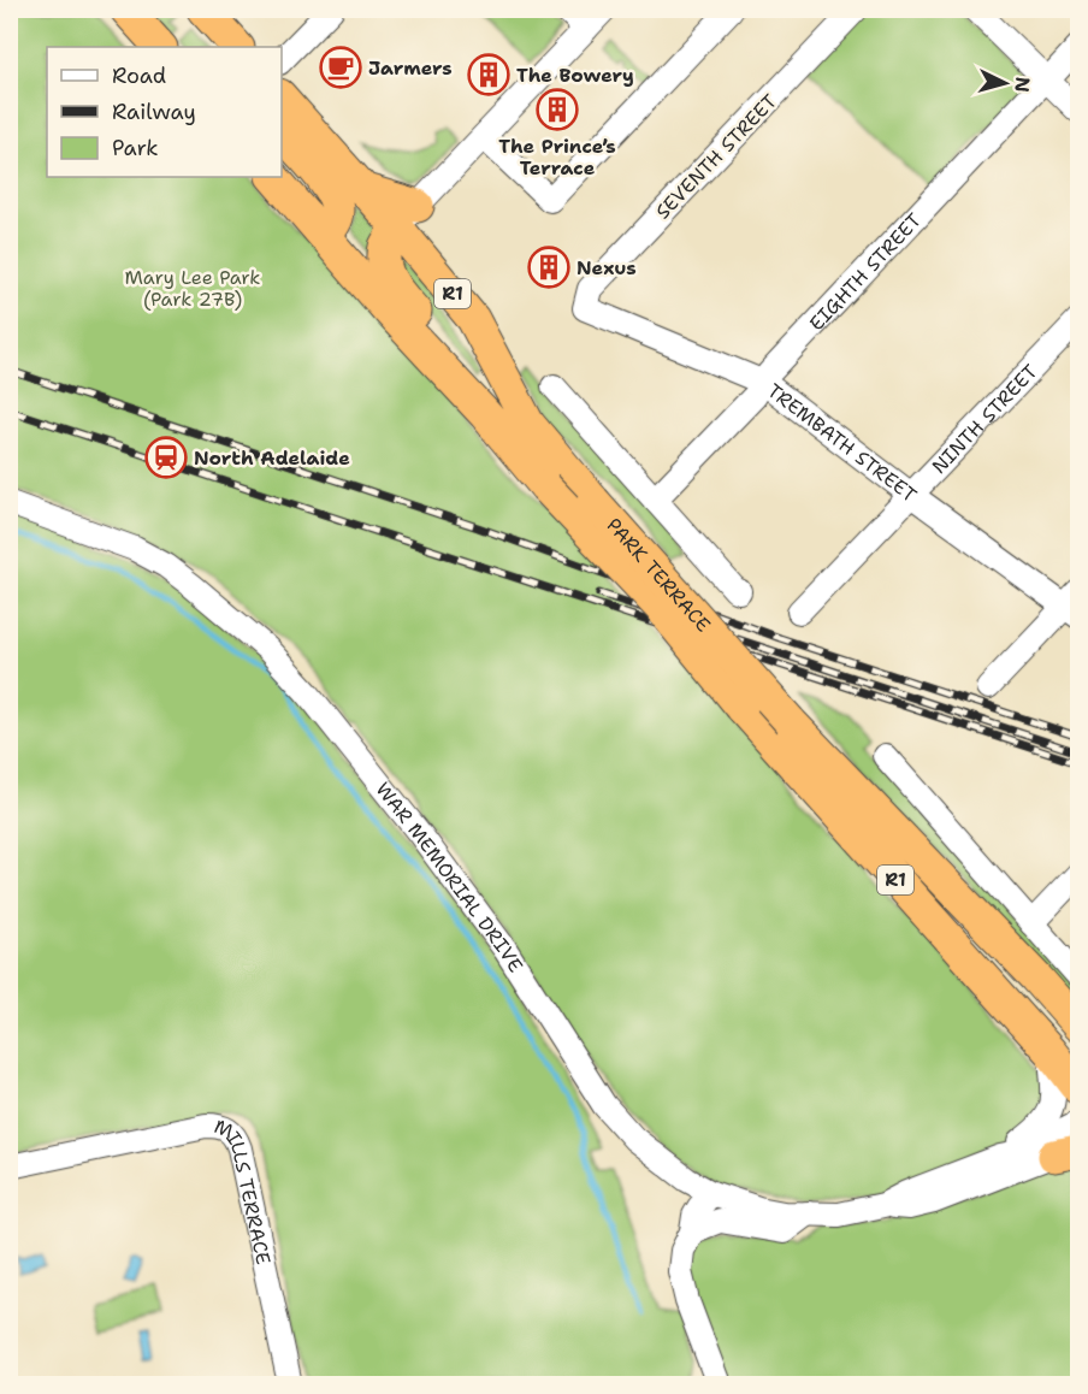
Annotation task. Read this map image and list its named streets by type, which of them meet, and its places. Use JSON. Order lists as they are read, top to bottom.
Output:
{
  "streets": {
    "highway": ["R1", "PARK TERRACE"],
    "street": [
      "SEVENTH STREET",
      "EIGHTH STREET",
      "NINTH STREET",
      "TREMBATH STREET",
      "WAR MEMORIAL DRIVE",
      "MILLS TERRACE"
    ]
  },
  "crossings": [
    ["SEVENTH STREET", "TREMBATH STREET"],
    ["EIGHTH STREET", "TREMBATH STREET"],
    ["NINTH STREET", "TREMBATH STREET"]
  ],
  "parks": ["Mary Lee Park (Park 27B)"],
  "places": {
    "cafe": ["Jarmers"],
    "building": ["The Bowery", "The Prince’s Terrace", "Nexus"],
    "station": ["North Adelaide"]
  },
  "legend": ["Road", "Railway", "Park"],
  "north": "right"
}
